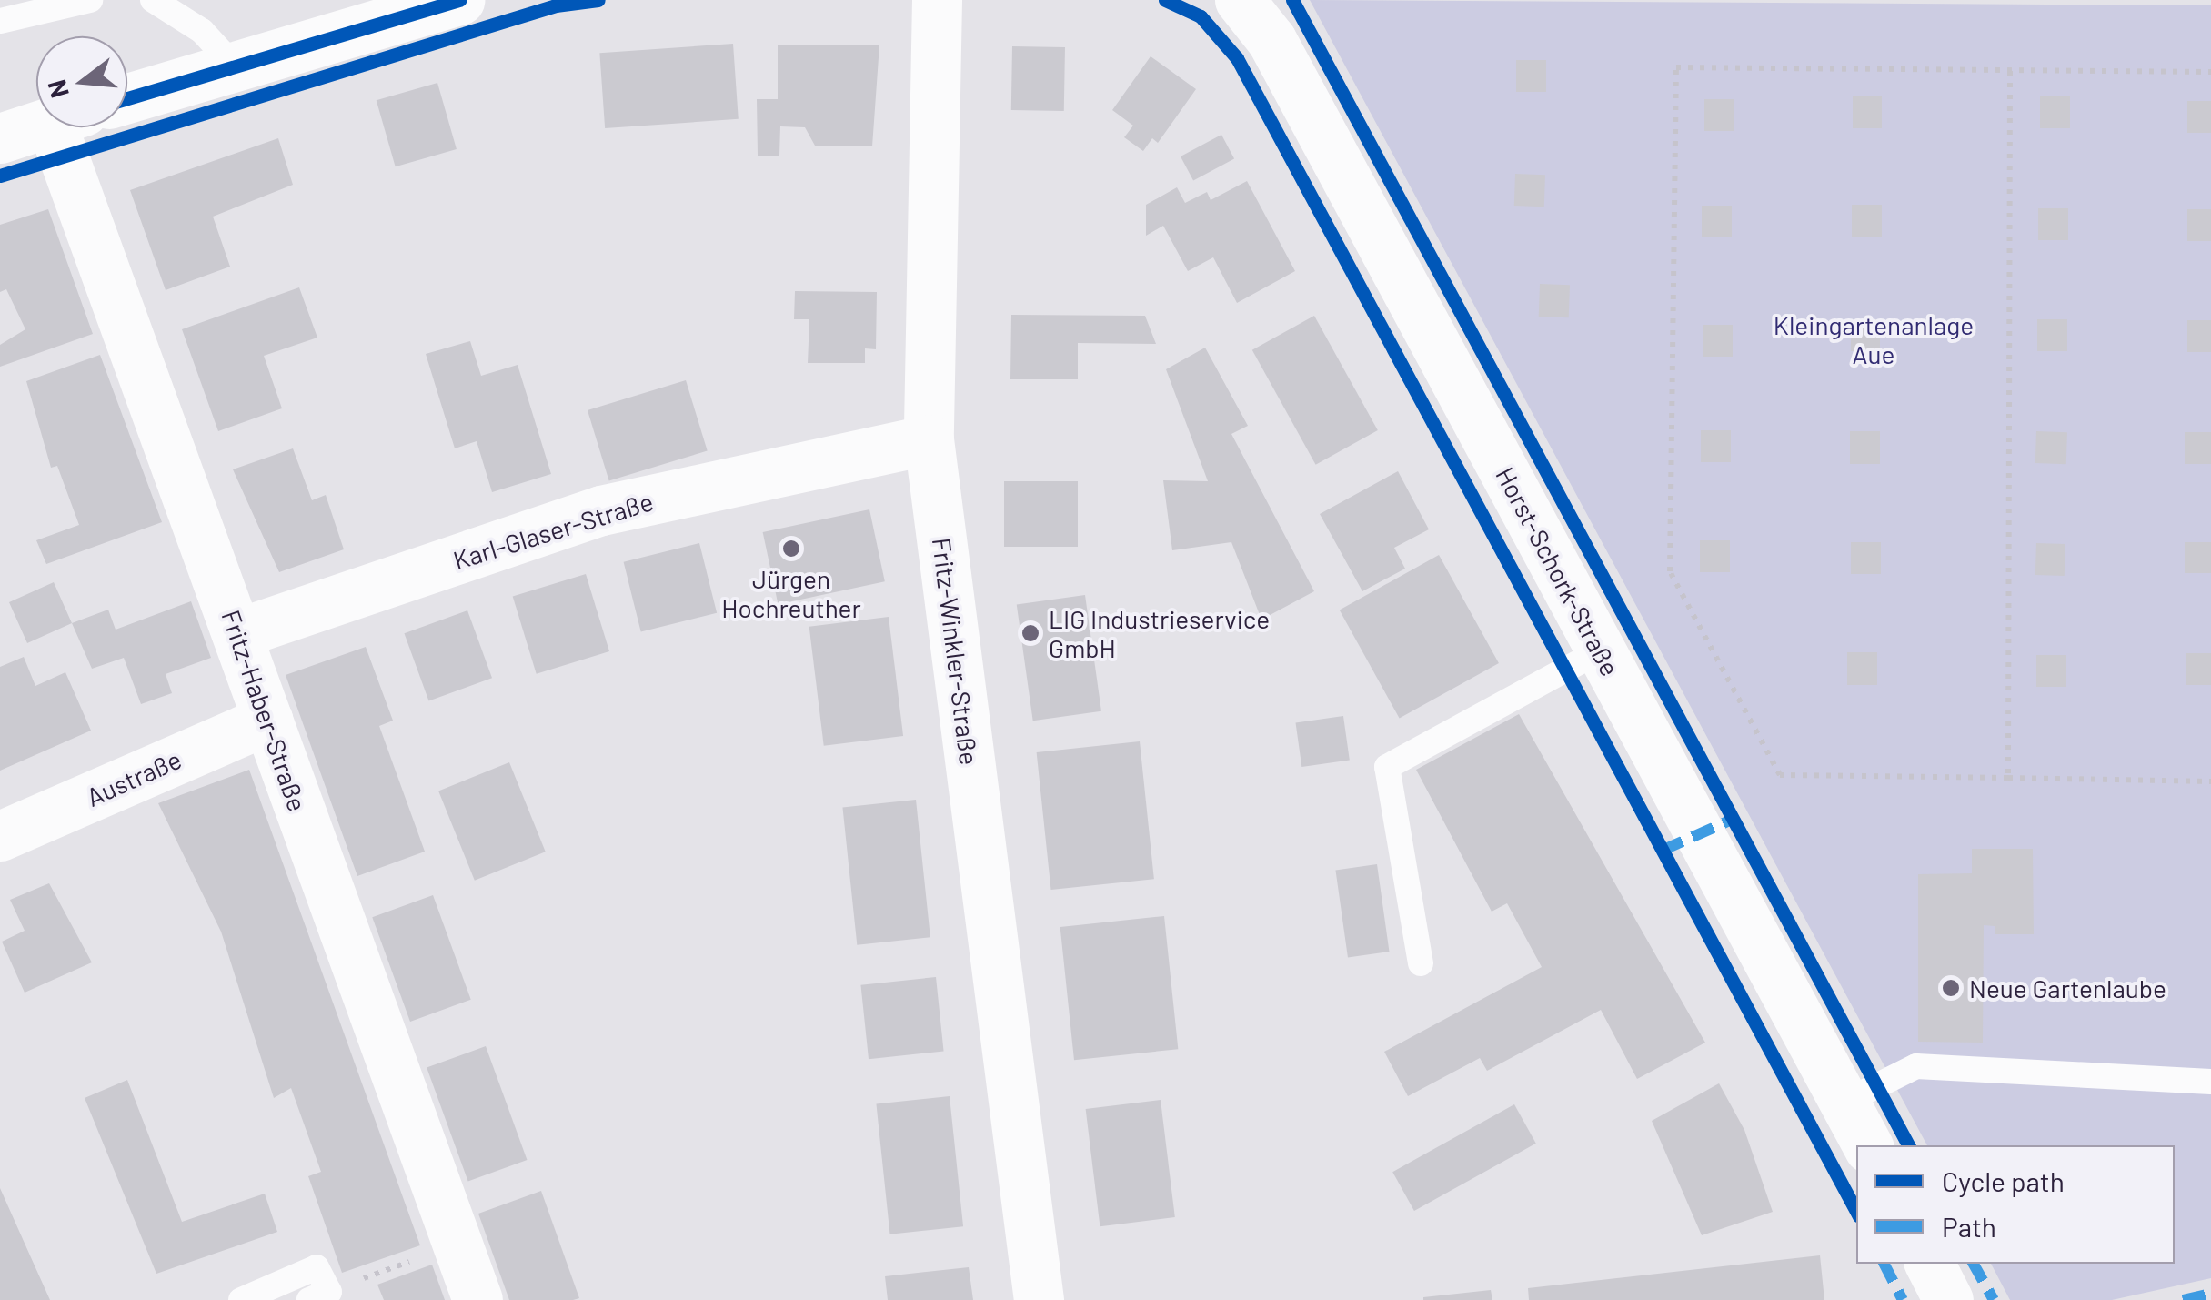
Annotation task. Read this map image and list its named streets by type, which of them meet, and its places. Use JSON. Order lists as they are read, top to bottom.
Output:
{
  "streets": {
    "street": [
      "Karl-Glaser-Straße",
      "Horst-Schork-Straße",
      "Fritz-Winkler-Straße",
      "Fritz-Haber-Straße",
      "Austraße"
    ]
  },
  "crossings": [
    ["Karl-Glaser-Straße", "Fritz-Winkler-Straße"],
    ["Karl-Glaser-Straße", "Fritz-Haber-Straße"],
    ["Fritz-Haber-Straße", "Austraße"]
  ],
  "parks": ["Kleingartenanlage Aue"],
  "places": ["Jürgen Hochreuther", "LIG Industrieservice GmbH", "Neue Gartenlaube"],
  "legend": ["Cycle path", "Path"],
  "north": "left"
}
